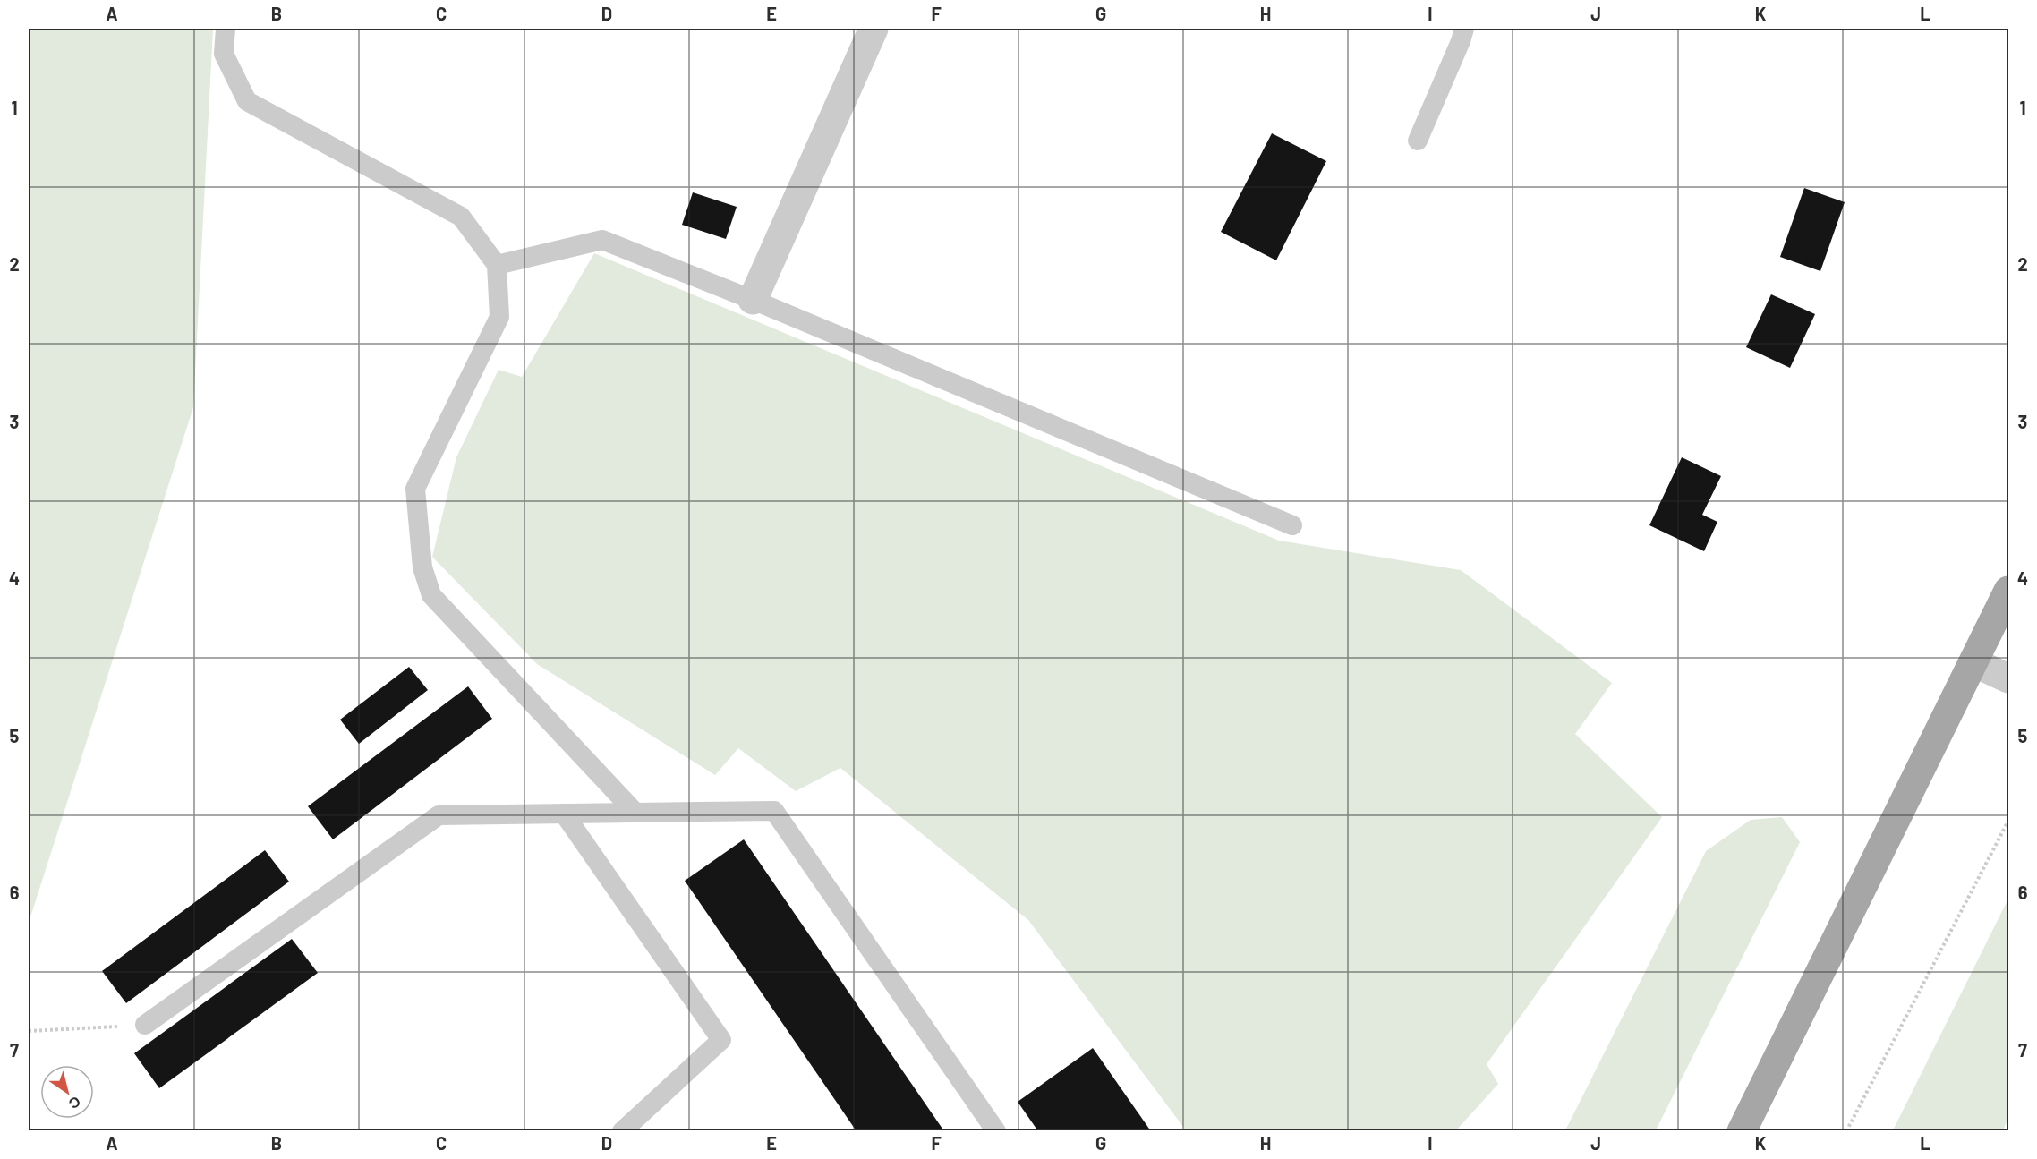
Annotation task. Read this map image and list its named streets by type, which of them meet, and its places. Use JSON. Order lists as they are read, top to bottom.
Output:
{
  "north": "bottom right",
  "grid": {
    "columns": [
      "A",
      "B",
      "C",
      "D",
      "E",
      "F",
      "G",
      "H",
      "I",
      "J",
      "K",
      "L"
    ],
    "rows": [
      "1",
      "2",
      "3",
      "4",
      "5",
      "6",
      "7"
    ]
  }
}
